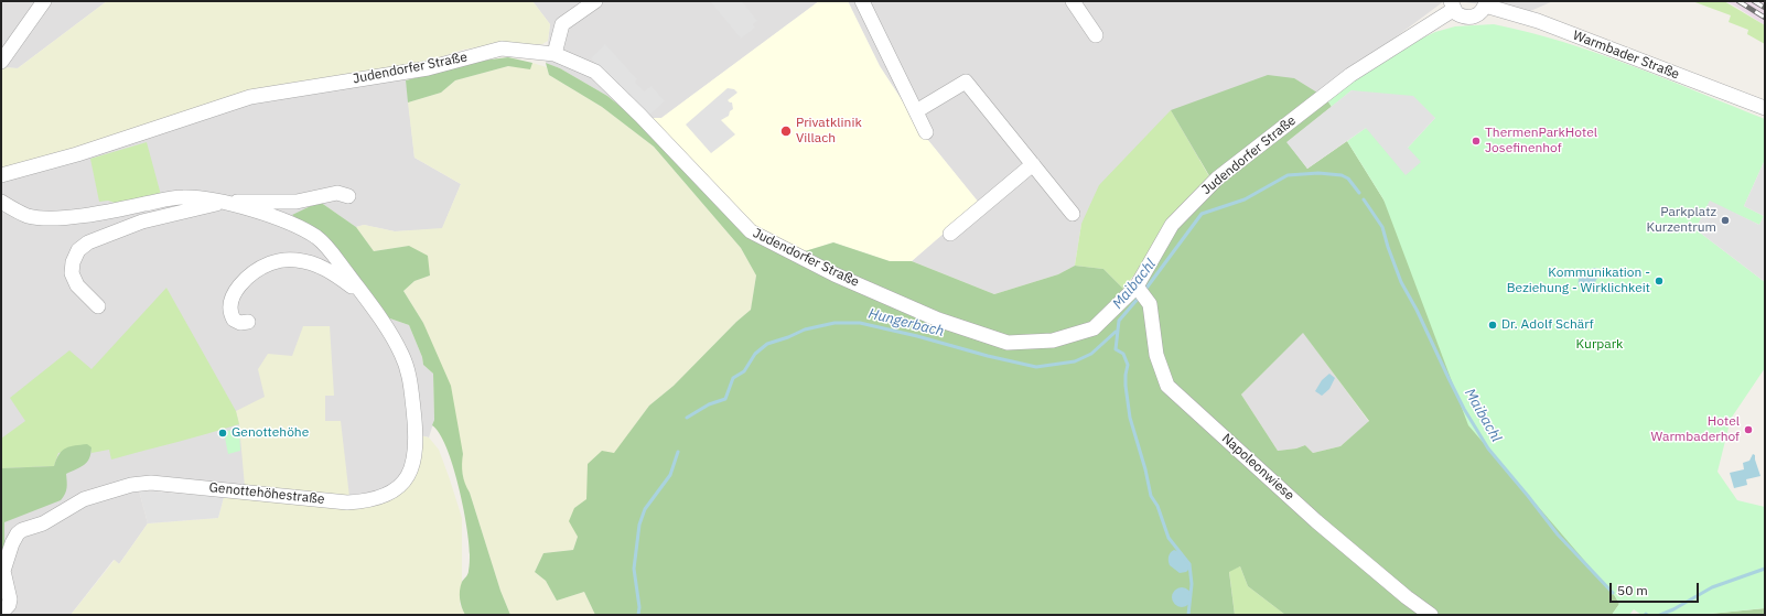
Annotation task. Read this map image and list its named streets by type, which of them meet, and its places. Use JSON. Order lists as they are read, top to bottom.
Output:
{
  "streets": {
    "street": [
      "Warmbader Straße",
      "Judendorfer Straße",
      "Napoleonwiese",
      "Genottehöhestraße"
    ]
  },
  "crossings": [
    ["Warmbader Straße", "Judendorfer Straße"],
    ["Judendorfer Straße", "Napoleonwiese"]
  ],
  "water": ["Maibachl", "Hungerbach"],
  "parks": ["Kurpark"],
  "places": [
    "Privatklinik Villach",
    "ThermenParkHotel Josefinenhof",
    "Parkplatz Kurzentrum",
    "Kommunikation - Beziehung - Wirklichkeit",
    "Dr. Adolf Schärf",
    "Hotel Warmbaderhof",
    "Genottehöhe"
  ],
  "scale_bar": "50 m"
}
